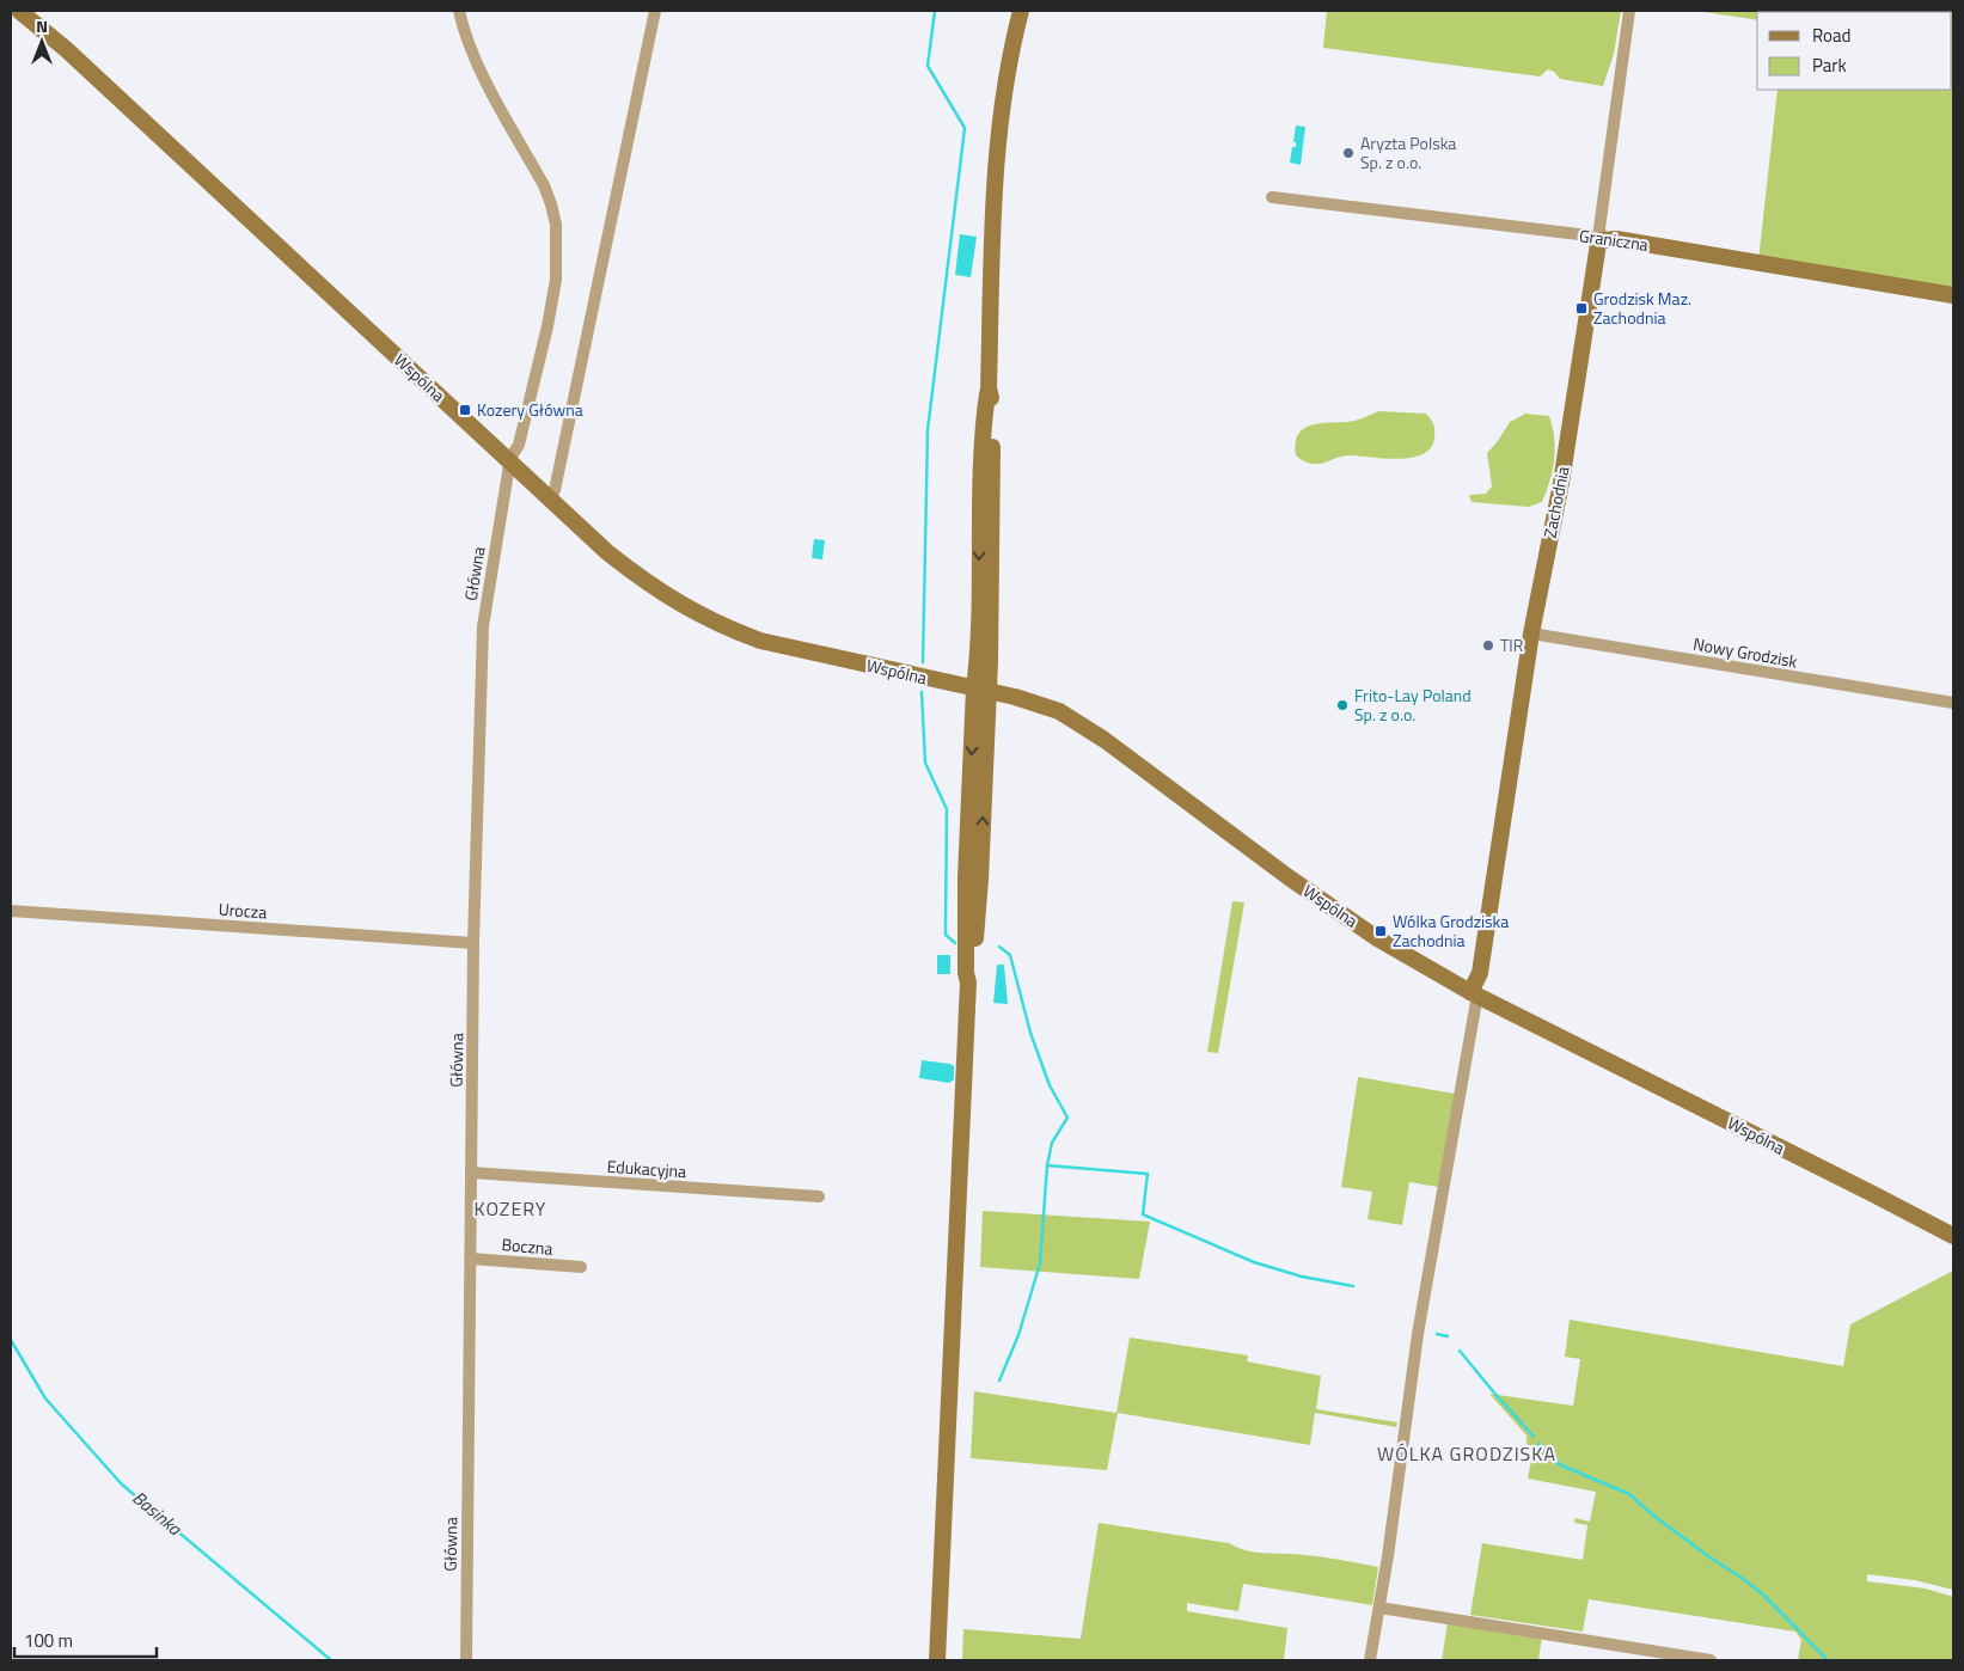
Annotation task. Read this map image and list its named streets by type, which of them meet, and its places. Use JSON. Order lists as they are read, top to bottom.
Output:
{
  "streets": {
    "street": [
      "Graniczna",
      "Wspólna",
      "Zachodnia",
      "Główna",
      "Nowy Grodzisk",
      "Urocza",
      "Edukacyjna",
      "Boczna"
    ]
  },
  "crossings": [
    ["Graniczna", "Zachodnia"],
    ["Wspólna", "Zachodnia"],
    ["Wspólna", "Główna"],
    ["Zachodnia", "Nowy Grodzisk"],
    ["Główna", "Urocza"],
    ["Główna", "Edukacyjna"],
    ["Główna", "Boczna"]
  ],
  "districts": ["KOZERY", "WÓLKA GRODZISKA"],
  "water": ["Basinka"],
  "places": {
    "other": ["Aryzta Polska Sp. z o.o.", "TIR", "Frito-Lay Poland Sp. z o.o."],
    "transit": ["Grodzisk Maz. Zachodnia", "Kozery Główna", "Wólka Grodziska Zachodnia"]
  },
  "legend": ["Road", "Park"],
  "scale_bar": "100 m",
  "north": "top"
}
